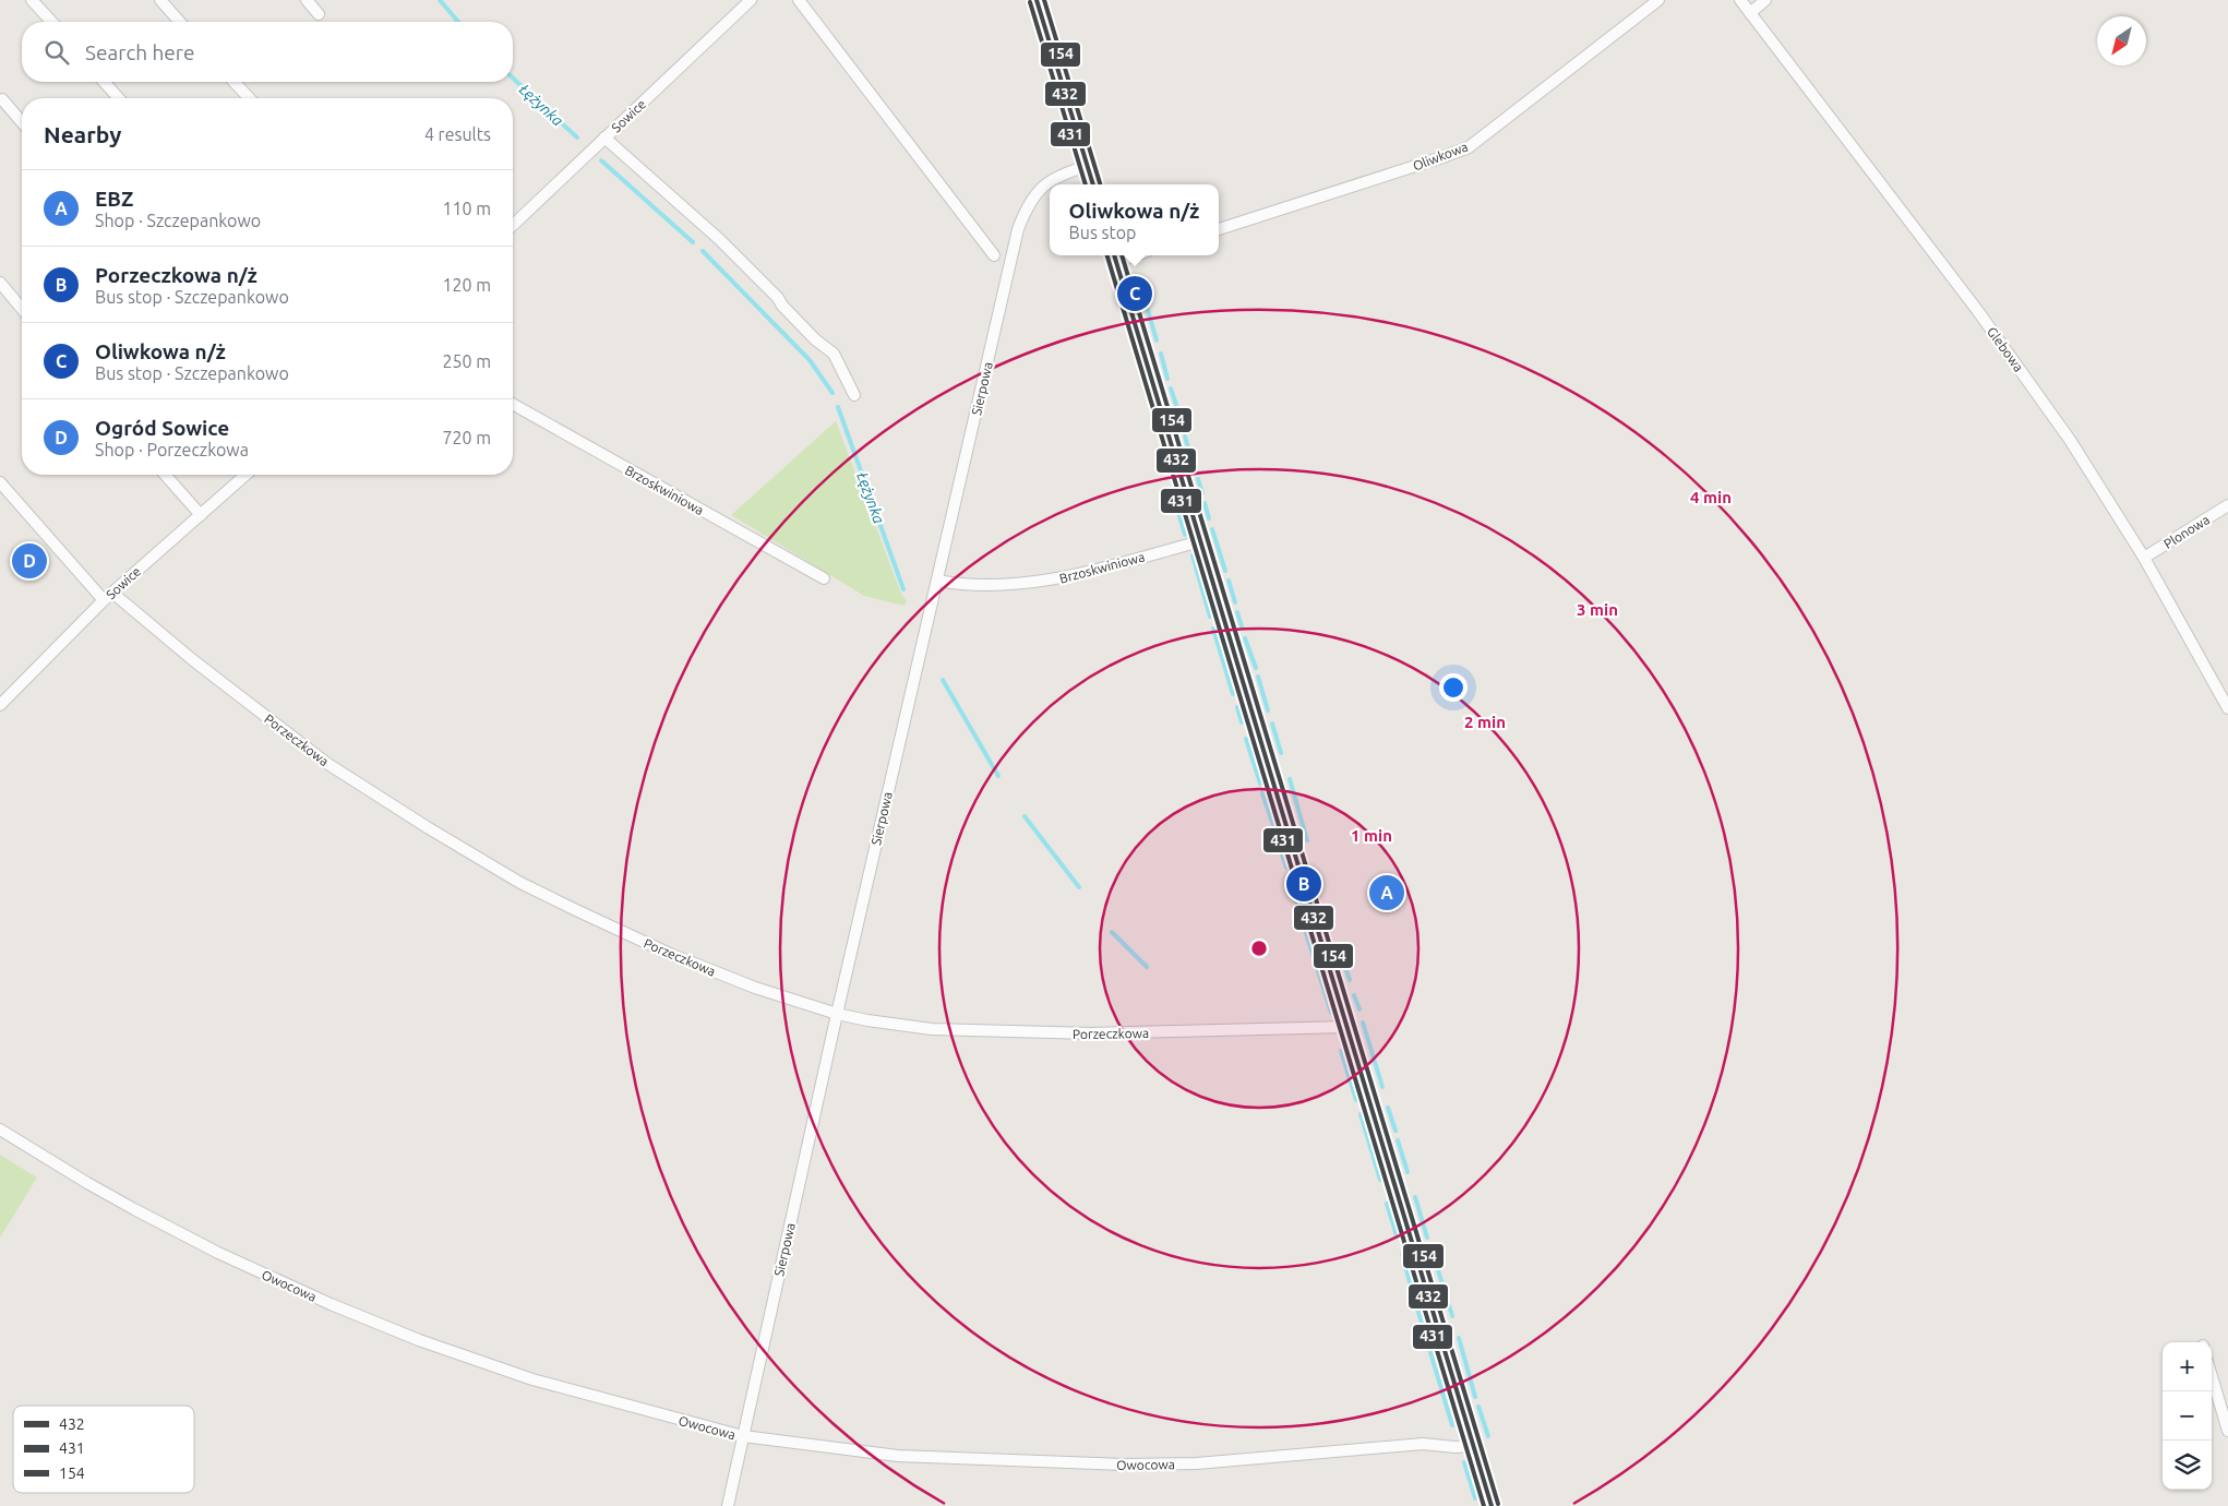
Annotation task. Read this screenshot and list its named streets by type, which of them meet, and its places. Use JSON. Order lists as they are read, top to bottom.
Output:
{
  "streets": {
    "street": [
      "Sowice",
      "Oliwkowa",
      "Glebowa",
      "Sierpowa",
      "Brzoskwiniowa",
      "Plonowa",
      "Porzeczkowa",
      "Owocowa"
    ]
  },
  "crossings": [
    ["Sowice", "Porzeczkowa"],
    ["Glebowa", "Plonowa"],
    ["Sierpowa", "Brzoskwiniowa"],
    ["Sierpowa", "Porzeczkowa"],
    ["Sierpowa", "Owocowa"]
  ],
  "water": ["Łężynka"],
  "lines": ["transit line 432", "transit line 154", "transit line 431"],
  "legend": ["432", "431", "154"],
  "north": "bottom left",
  "page": {
    "search": "Search here",
    "heading": ["Nearby", "4 results"],
    "list": [
      {
        "mark": "A",
        "name": "EBZ",
        "note": "Shop · Szczepankowo",
        "value": "110 m"
      },
      {
        "mark": "B",
        "name": "Porzeczkowa n/ż",
        "note": "Bus stop · Szczepankowo",
        "value": "120 m"
      },
      {
        "mark": "C",
        "name": "Oliwkowa n/ż",
        "note": "Bus stop · Szczepankowo",
        "value": "250 m"
      },
      {
        "mark": "D",
        "name": "Ogród Sowice",
        "note": "Shop · Porzeczkowa",
        "value": "720 m"
      }
    ],
    "popup": ["Oliwkowa n/ż", "Bus stop"],
    "pins": [
      "C",
      "D",
      "B",
      "A"
    ],
    "map_buttons": ["+", "−"]
  },
  "rings": [
    "4 min",
    "3 min",
    "2 min",
    "1 min"
  ]
}
